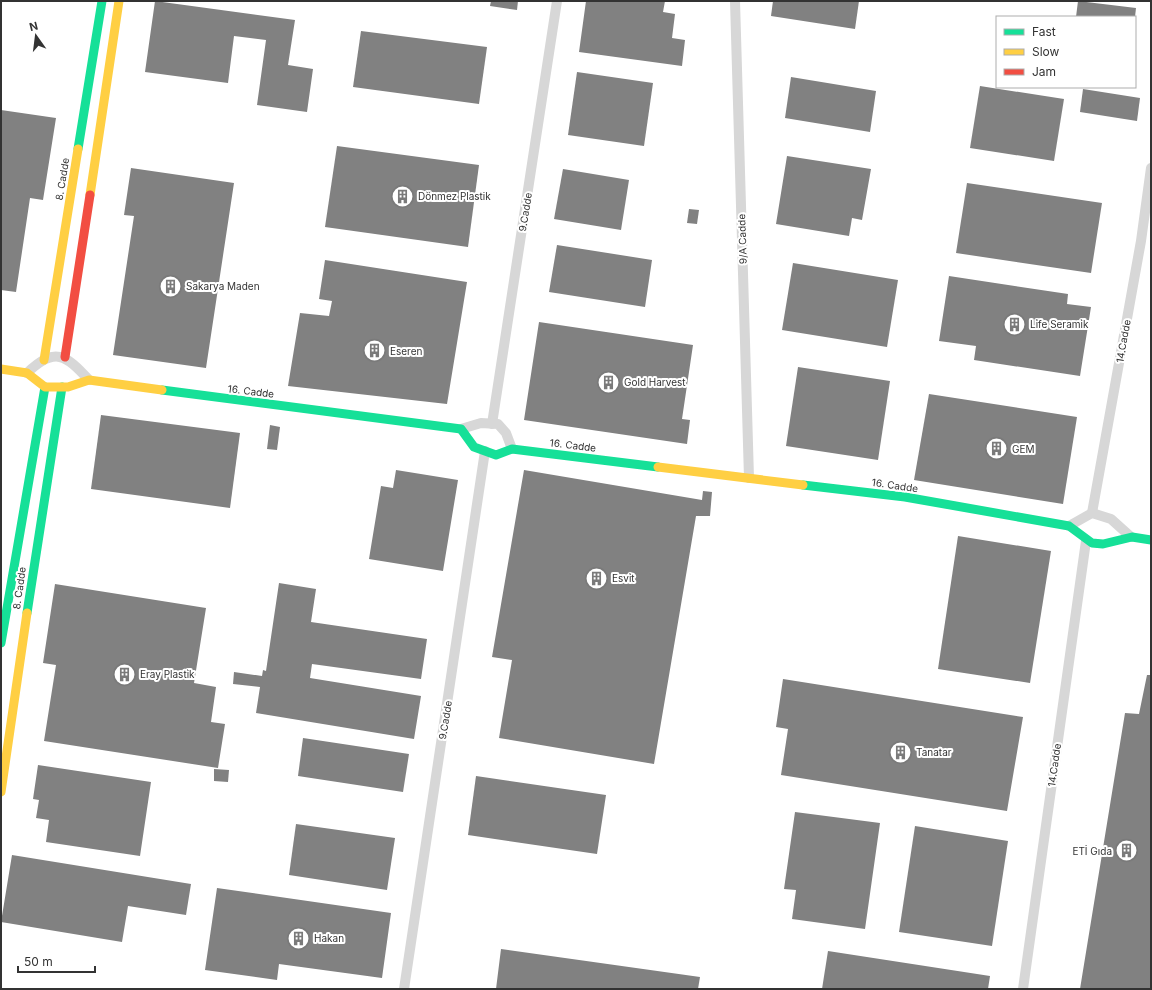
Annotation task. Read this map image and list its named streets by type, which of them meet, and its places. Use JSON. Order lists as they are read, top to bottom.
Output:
{
  "streets": {
    "street": [
      "8. Cadde",
      "9.Cadde",
      "9/A Cadde",
      "14.Cadde",
      "16. Cadde"
    ]
  },
  "crossings": [
    ["8. Cadde", "16. Cadde"],
    ["9.Cadde", "16. Cadde"],
    ["9/A Cadde", "16. Cadde"]
  ],
  "places": {
    "building": [
      "Dönmez Plastik",
      "Sakarya Maden",
      "Life Seramik",
      "Eseren",
      "Gold Harvest",
      "GEM",
      "Esvit",
      "Eray Plastik",
      "Tanatar",
      "ETİ Gıda",
      "Hakan"
    ]
  },
  "legend": ["Fast", "Slow", "Jam"],
  "scale_bar": "50 m",
  "north": "top"
}
